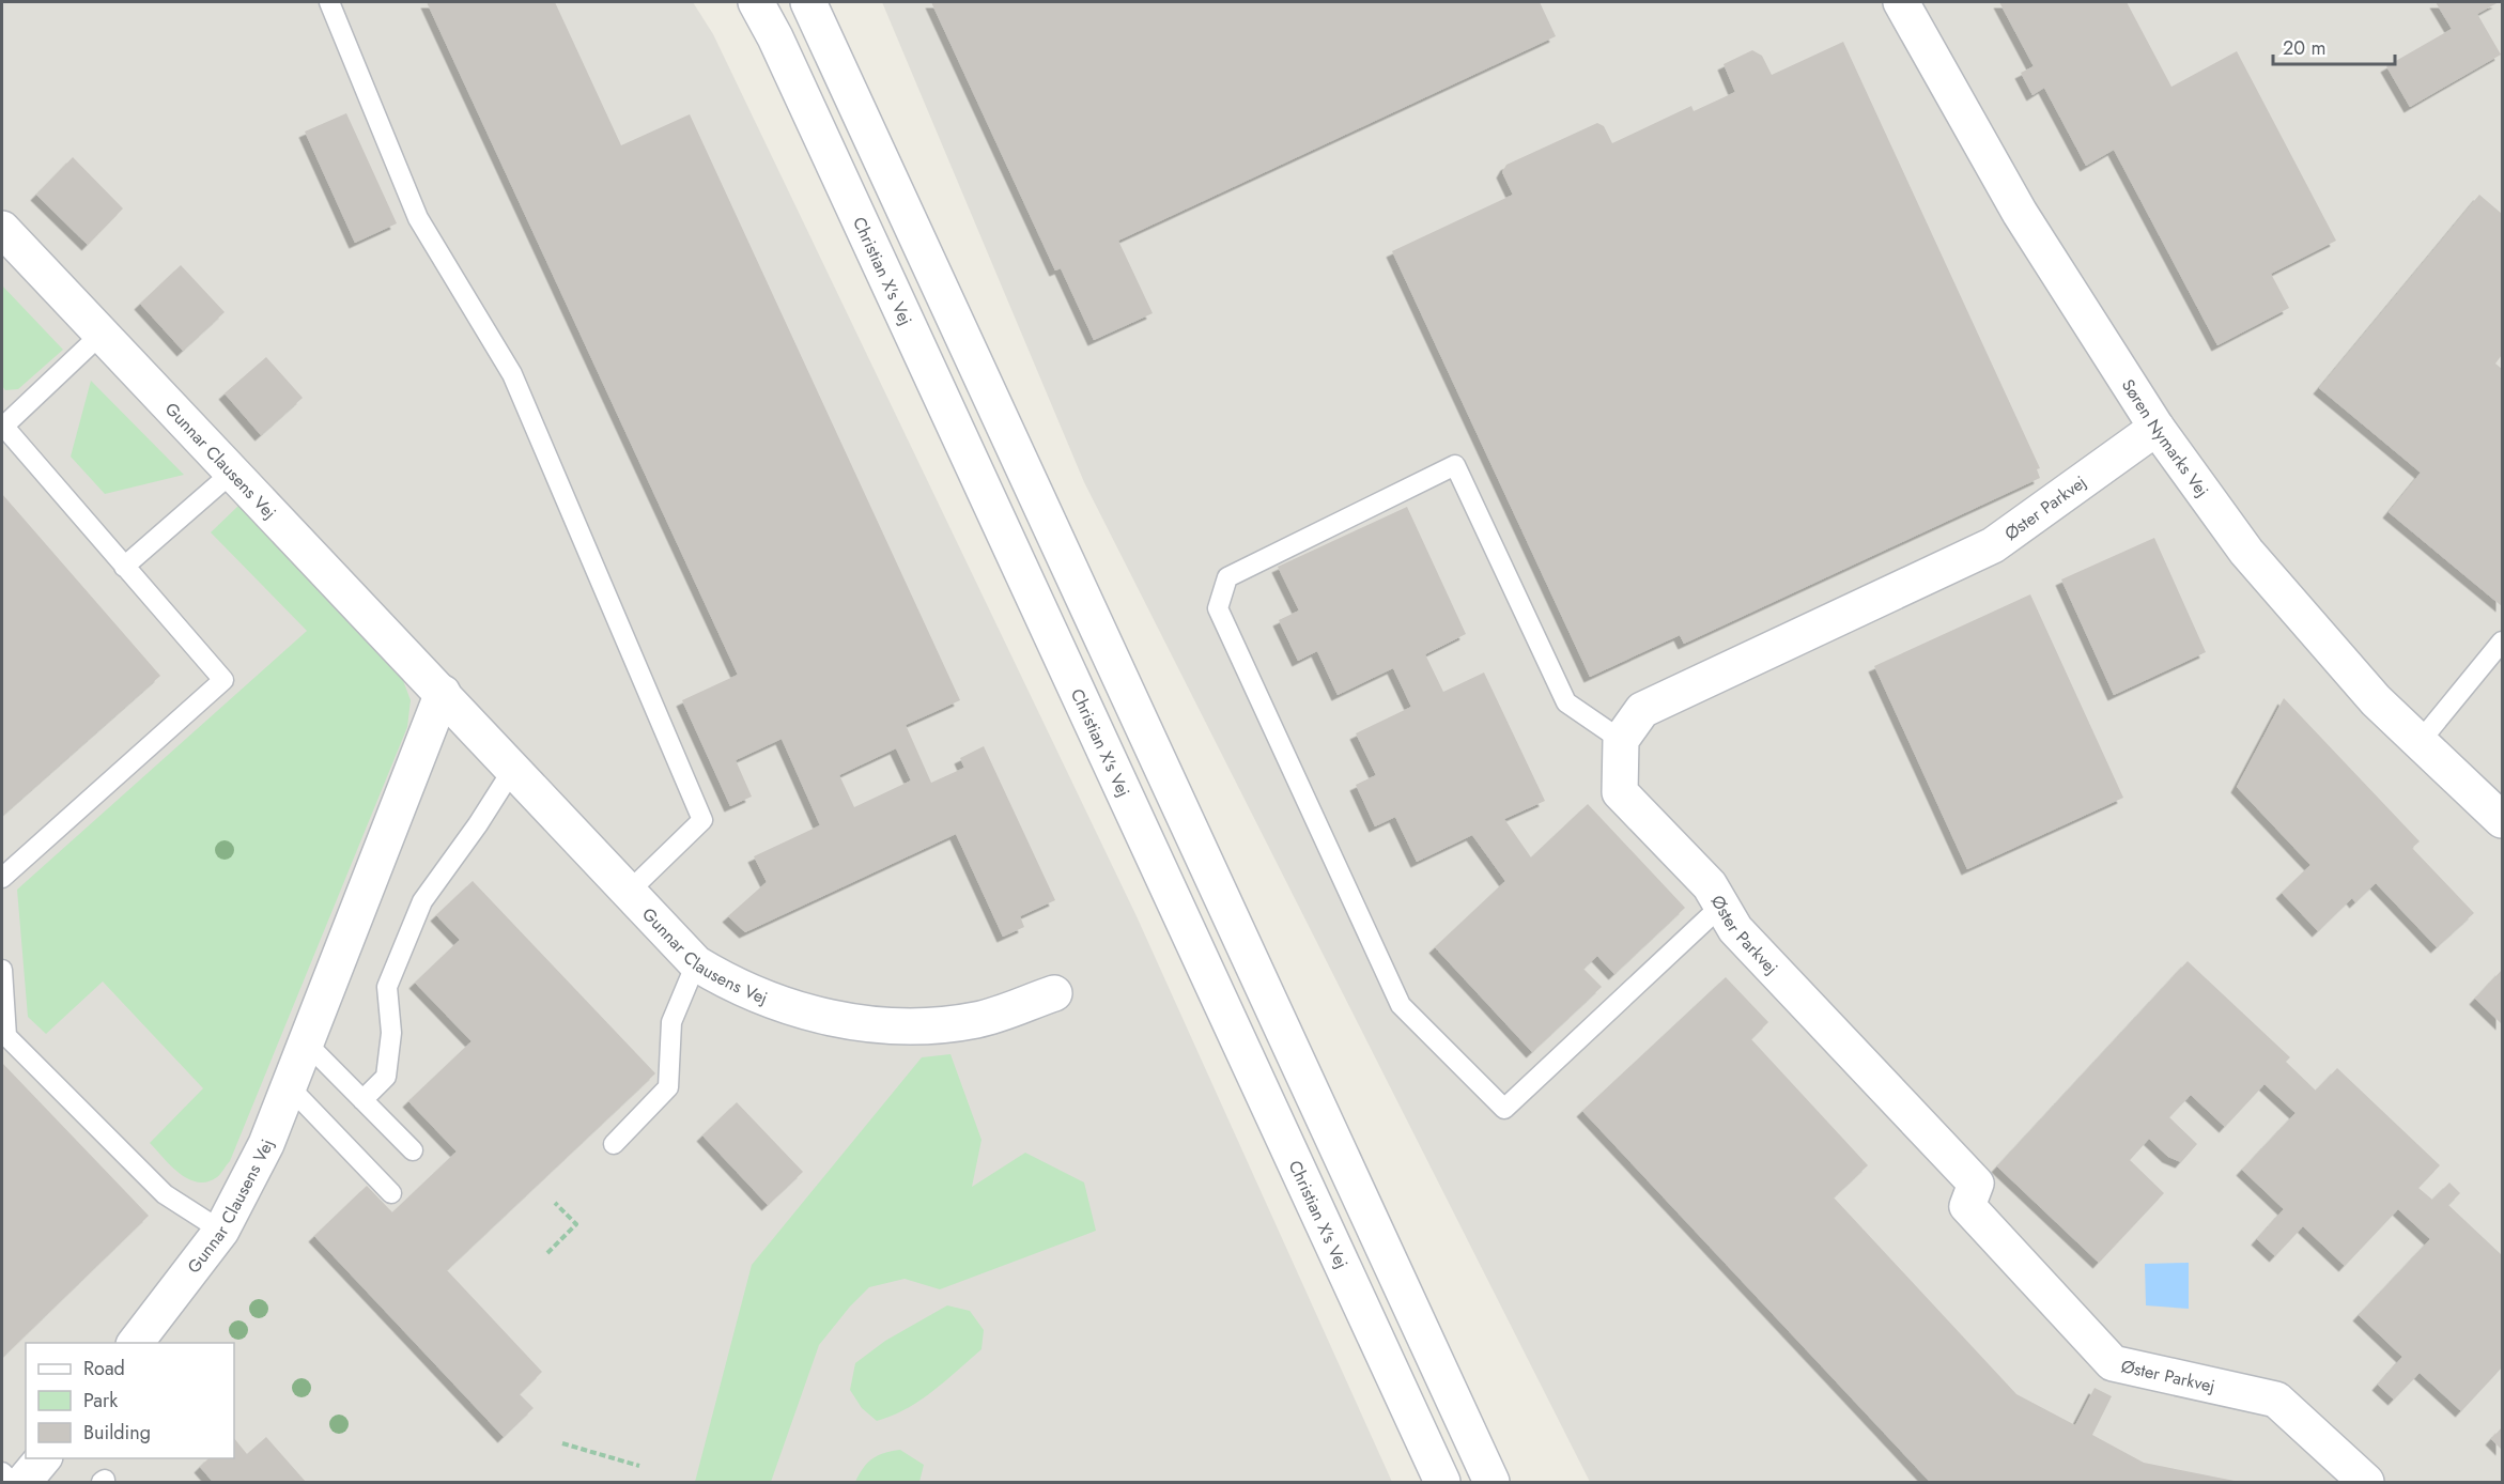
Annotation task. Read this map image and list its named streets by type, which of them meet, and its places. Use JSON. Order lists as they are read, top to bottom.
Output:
{
  "streets": {
    "street": [
      "Christian X's Vej",
      "Søren Nymarks Vej",
      "Gunnar Clausens Vej",
      "Øster Parkvej"
    ]
  },
  "crossings": [
    ["Søren Nymarks Vej", "Øster Parkvej"]
  ],
  "legend": ["Road", "Park", "Building"],
  "scale_bar": "20 m"
}
